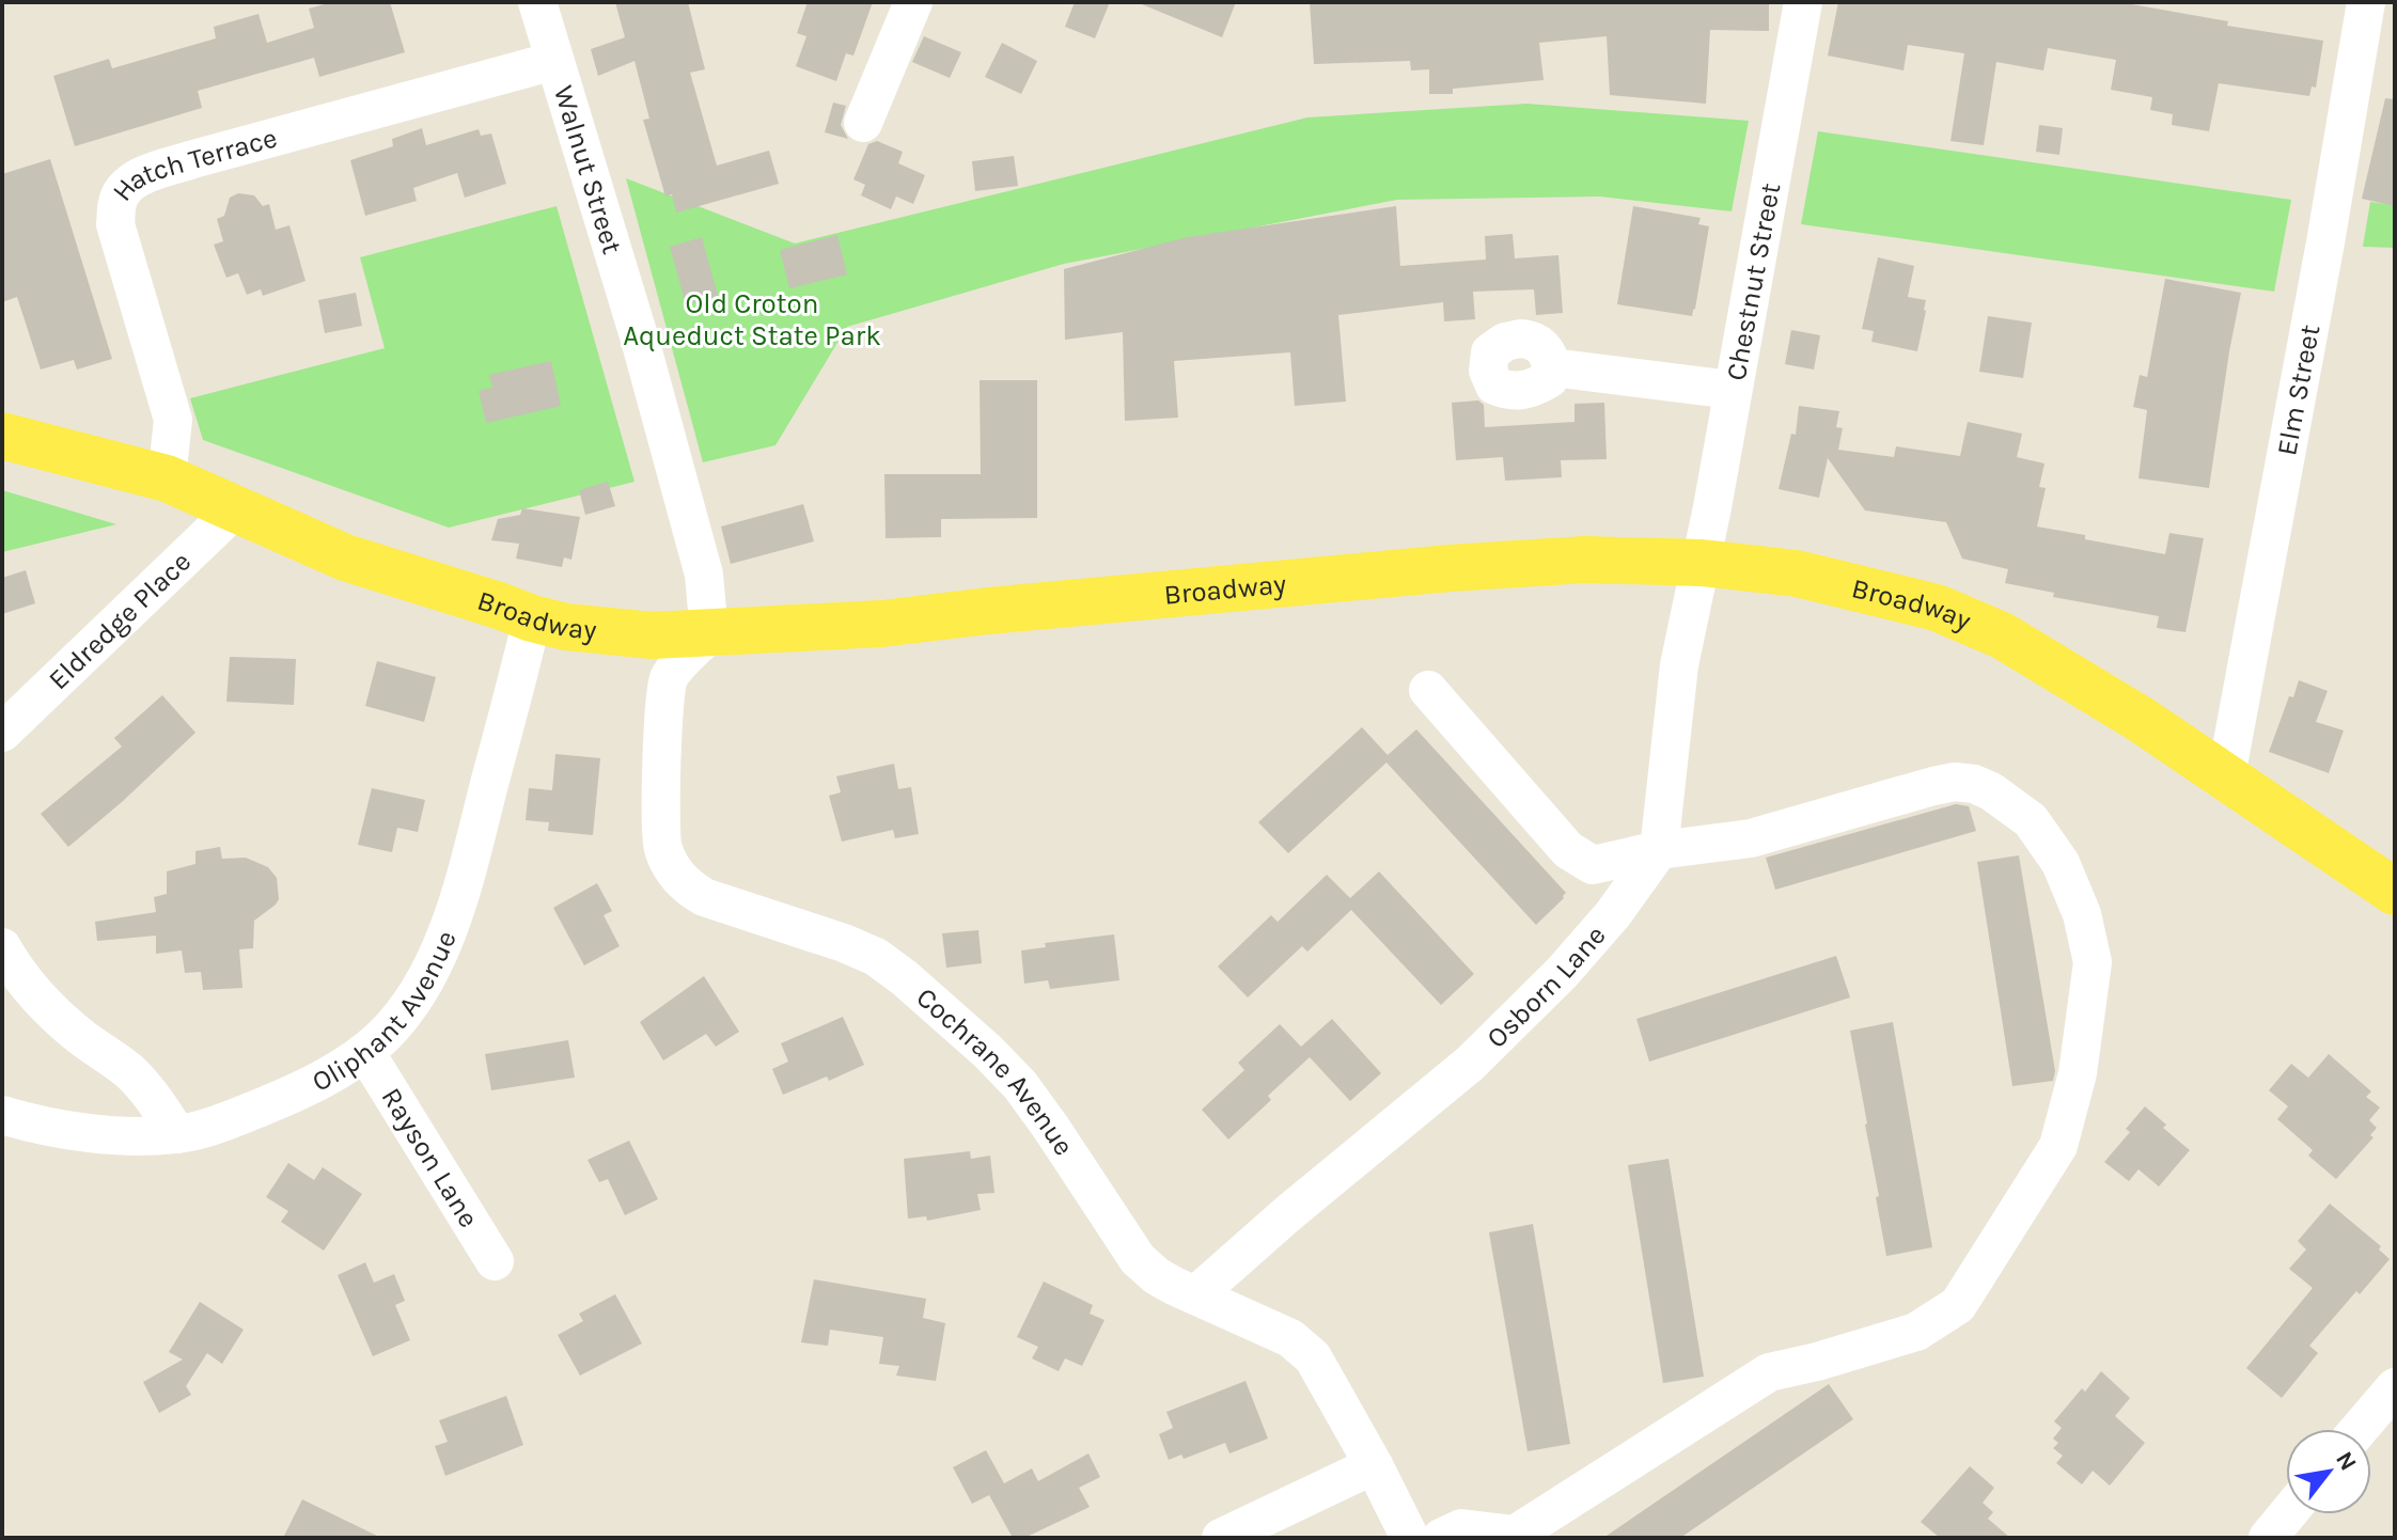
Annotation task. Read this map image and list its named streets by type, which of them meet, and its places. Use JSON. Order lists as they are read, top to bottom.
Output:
{
  "streets": {
    "main road": ["Broadway"],
    "street": [
      "Walnut Street",
      "Hatch Terrace",
      "Chestnut Street",
      "Elm Street",
      "Eldredge Place",
      "Osborn Lane",
      "Oliphant Avenue",
      "Cochrane Avenue",
      "Rayson Lane"
    ]
  },
  "crossings": [
    ["Walnut Street", "Hatch Terrace"],
    ["Walnut Street", "Broadway"],
    ["Walnut Street", "Cochrane Avenue"],
    ["Hatch Terrace", "Broadway"],
    ["Chestnut Street", "Broadway"],
    ["Chestnut Street", "Osborn Lane"],
    ["Elm Street", "Broadway"],
    ["Broadway", "Eldredge Place"],
    ["Broadway", "Osborn Lane"],
    ["Broadway", "Oliphant Avenue"],
    ["Broadway", "Cochrane Avenue"],
    ["Osborn Lane", "Cochrane Avenue"],
    ["Oliphant Avenue", "Rayson Lane"]
  ],
  "parks": ["Old Croton Aqueduct State Park"],
  "north": "top right"
}
